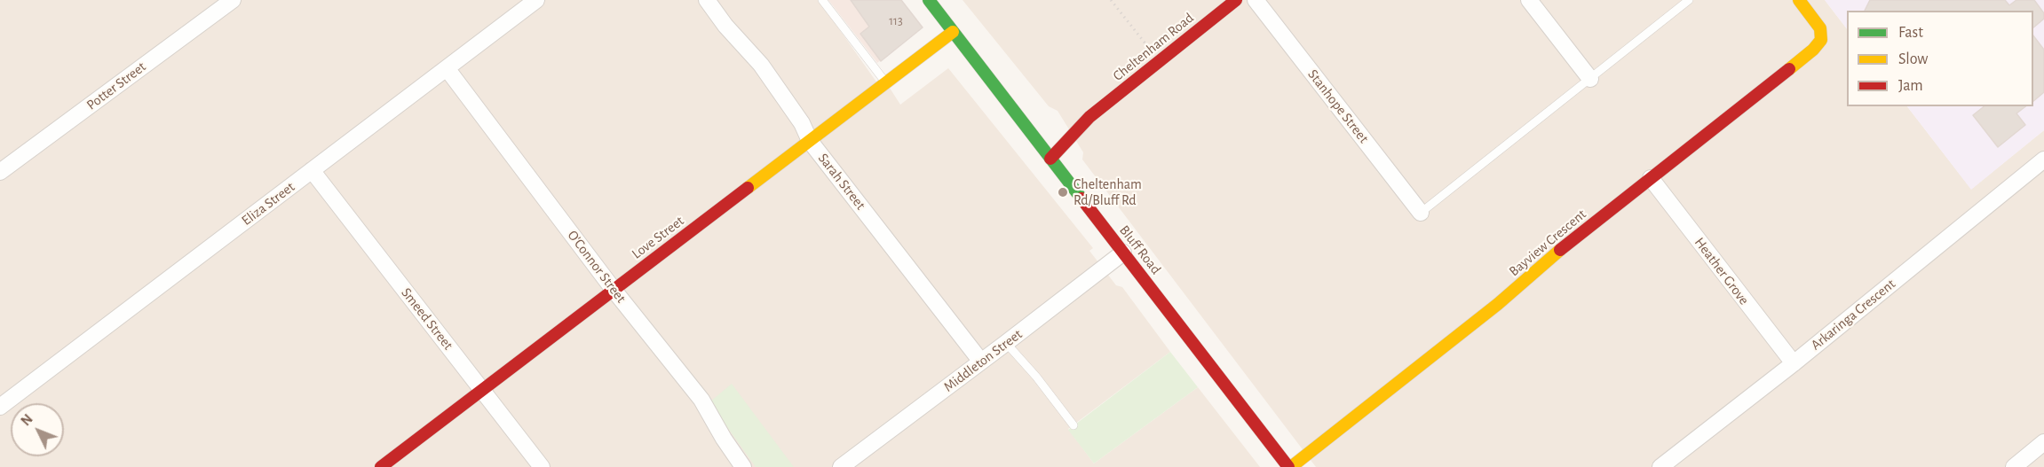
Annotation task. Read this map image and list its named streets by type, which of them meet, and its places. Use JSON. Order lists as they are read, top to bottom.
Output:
{
  "streets": {
    "street": [
      "Cheltenham Road",
      "Potter Street",
      "Stanhope Street",
      "Sarah Street",
      "Eliza Street",
      "Love Street",
      "Bayview Crescent",
      "Bluff Road",
      "O'Connor Street",
      "Heather Grove",
      "Arkaringa Crescent",
      "Smeed Street",
      "Middleton Street"
    ]
  },
  "crossings": [
    ["Cheltenham Road", "Bluff Road"],
    ["Sarah Street", "Love Street"],
    ["Sarah Street", "Middleton Street"],
    ["Eliza Street", "O'Connor Street"],
    ["Eliza Street", "Smeed Street"],
    ["Love Street", "Bluff Road"],
    ["Love Street", "O'Connor Street"],
    ["Love Street", "Smeed Street"],
    ["Bayview Crescent", "Bluff Road"],
    ["Bayview Crescent", "Heather Grove"],
    ["Bluff Road", "Middleton Street"],
    ["Heather Grove", "Arkaringa Crescent"]
  ],
  "places": ["Cheltenham Rd/Bluff Rd"],
  "house_numbers": ["113"],
  "legend": ["Fast", "Slow", "Jam"],
  "north": "top left"
}
